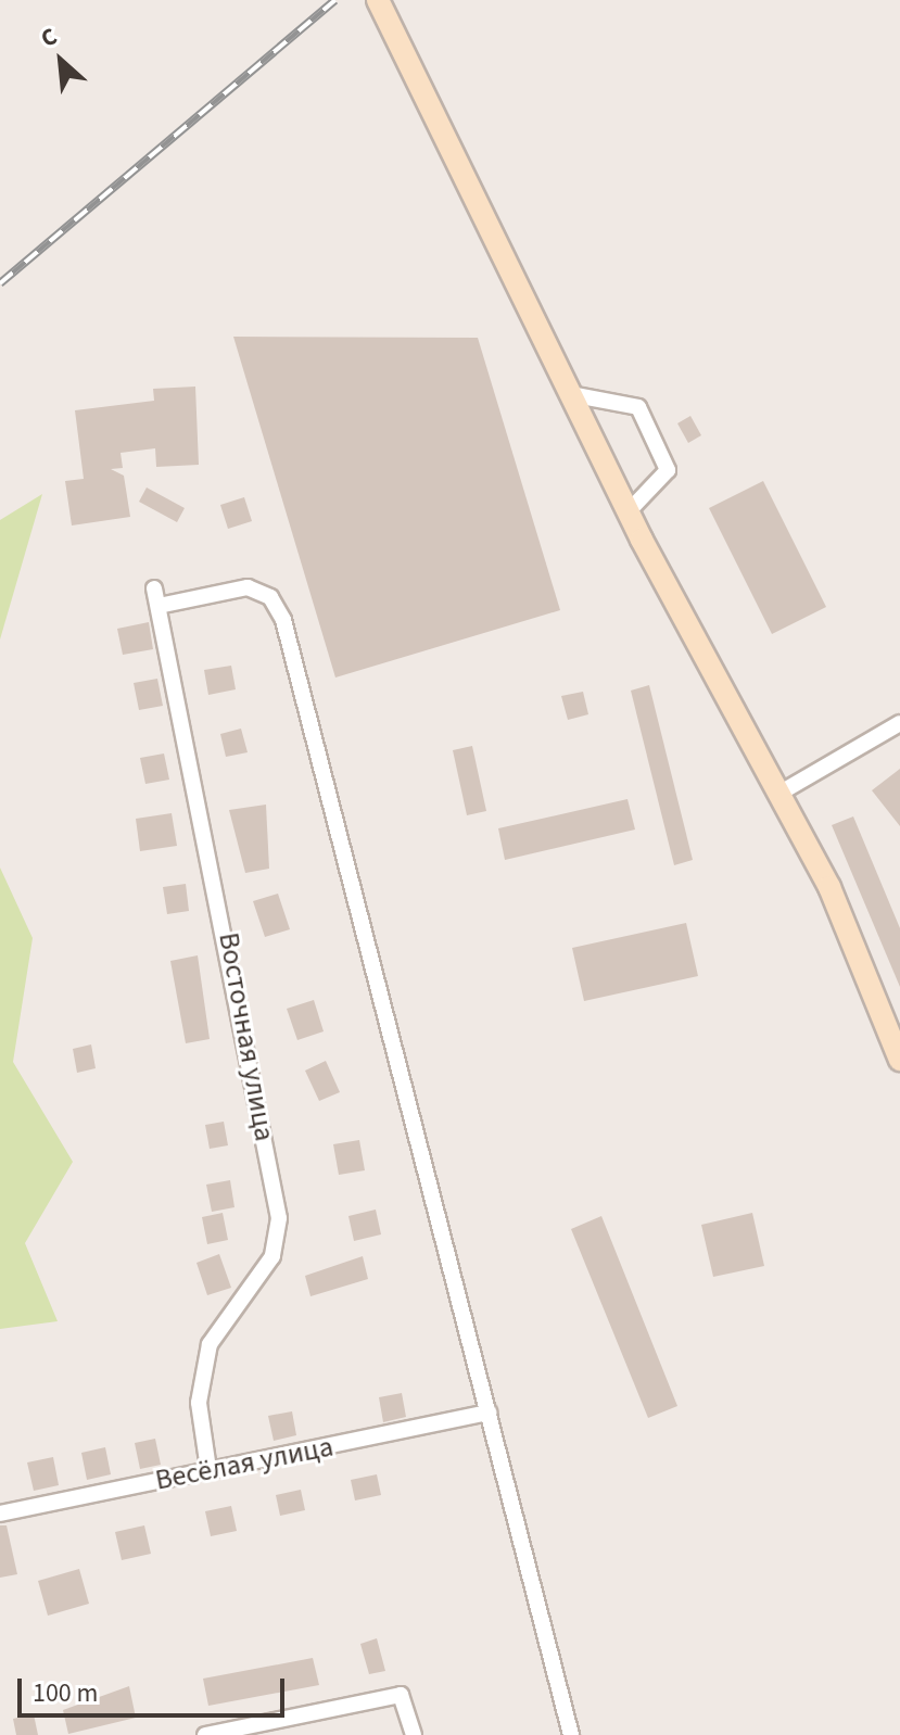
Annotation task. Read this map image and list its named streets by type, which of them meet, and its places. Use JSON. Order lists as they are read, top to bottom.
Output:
{
  "streets": {
    "street": ["Восточная улица", "Весёлая улица"]
  },
  "crossings": [
    ["Восточная улица", "Весёлая улица"]
  ],
  "scale_bar": "100 m",
  "north": "top left"
}
